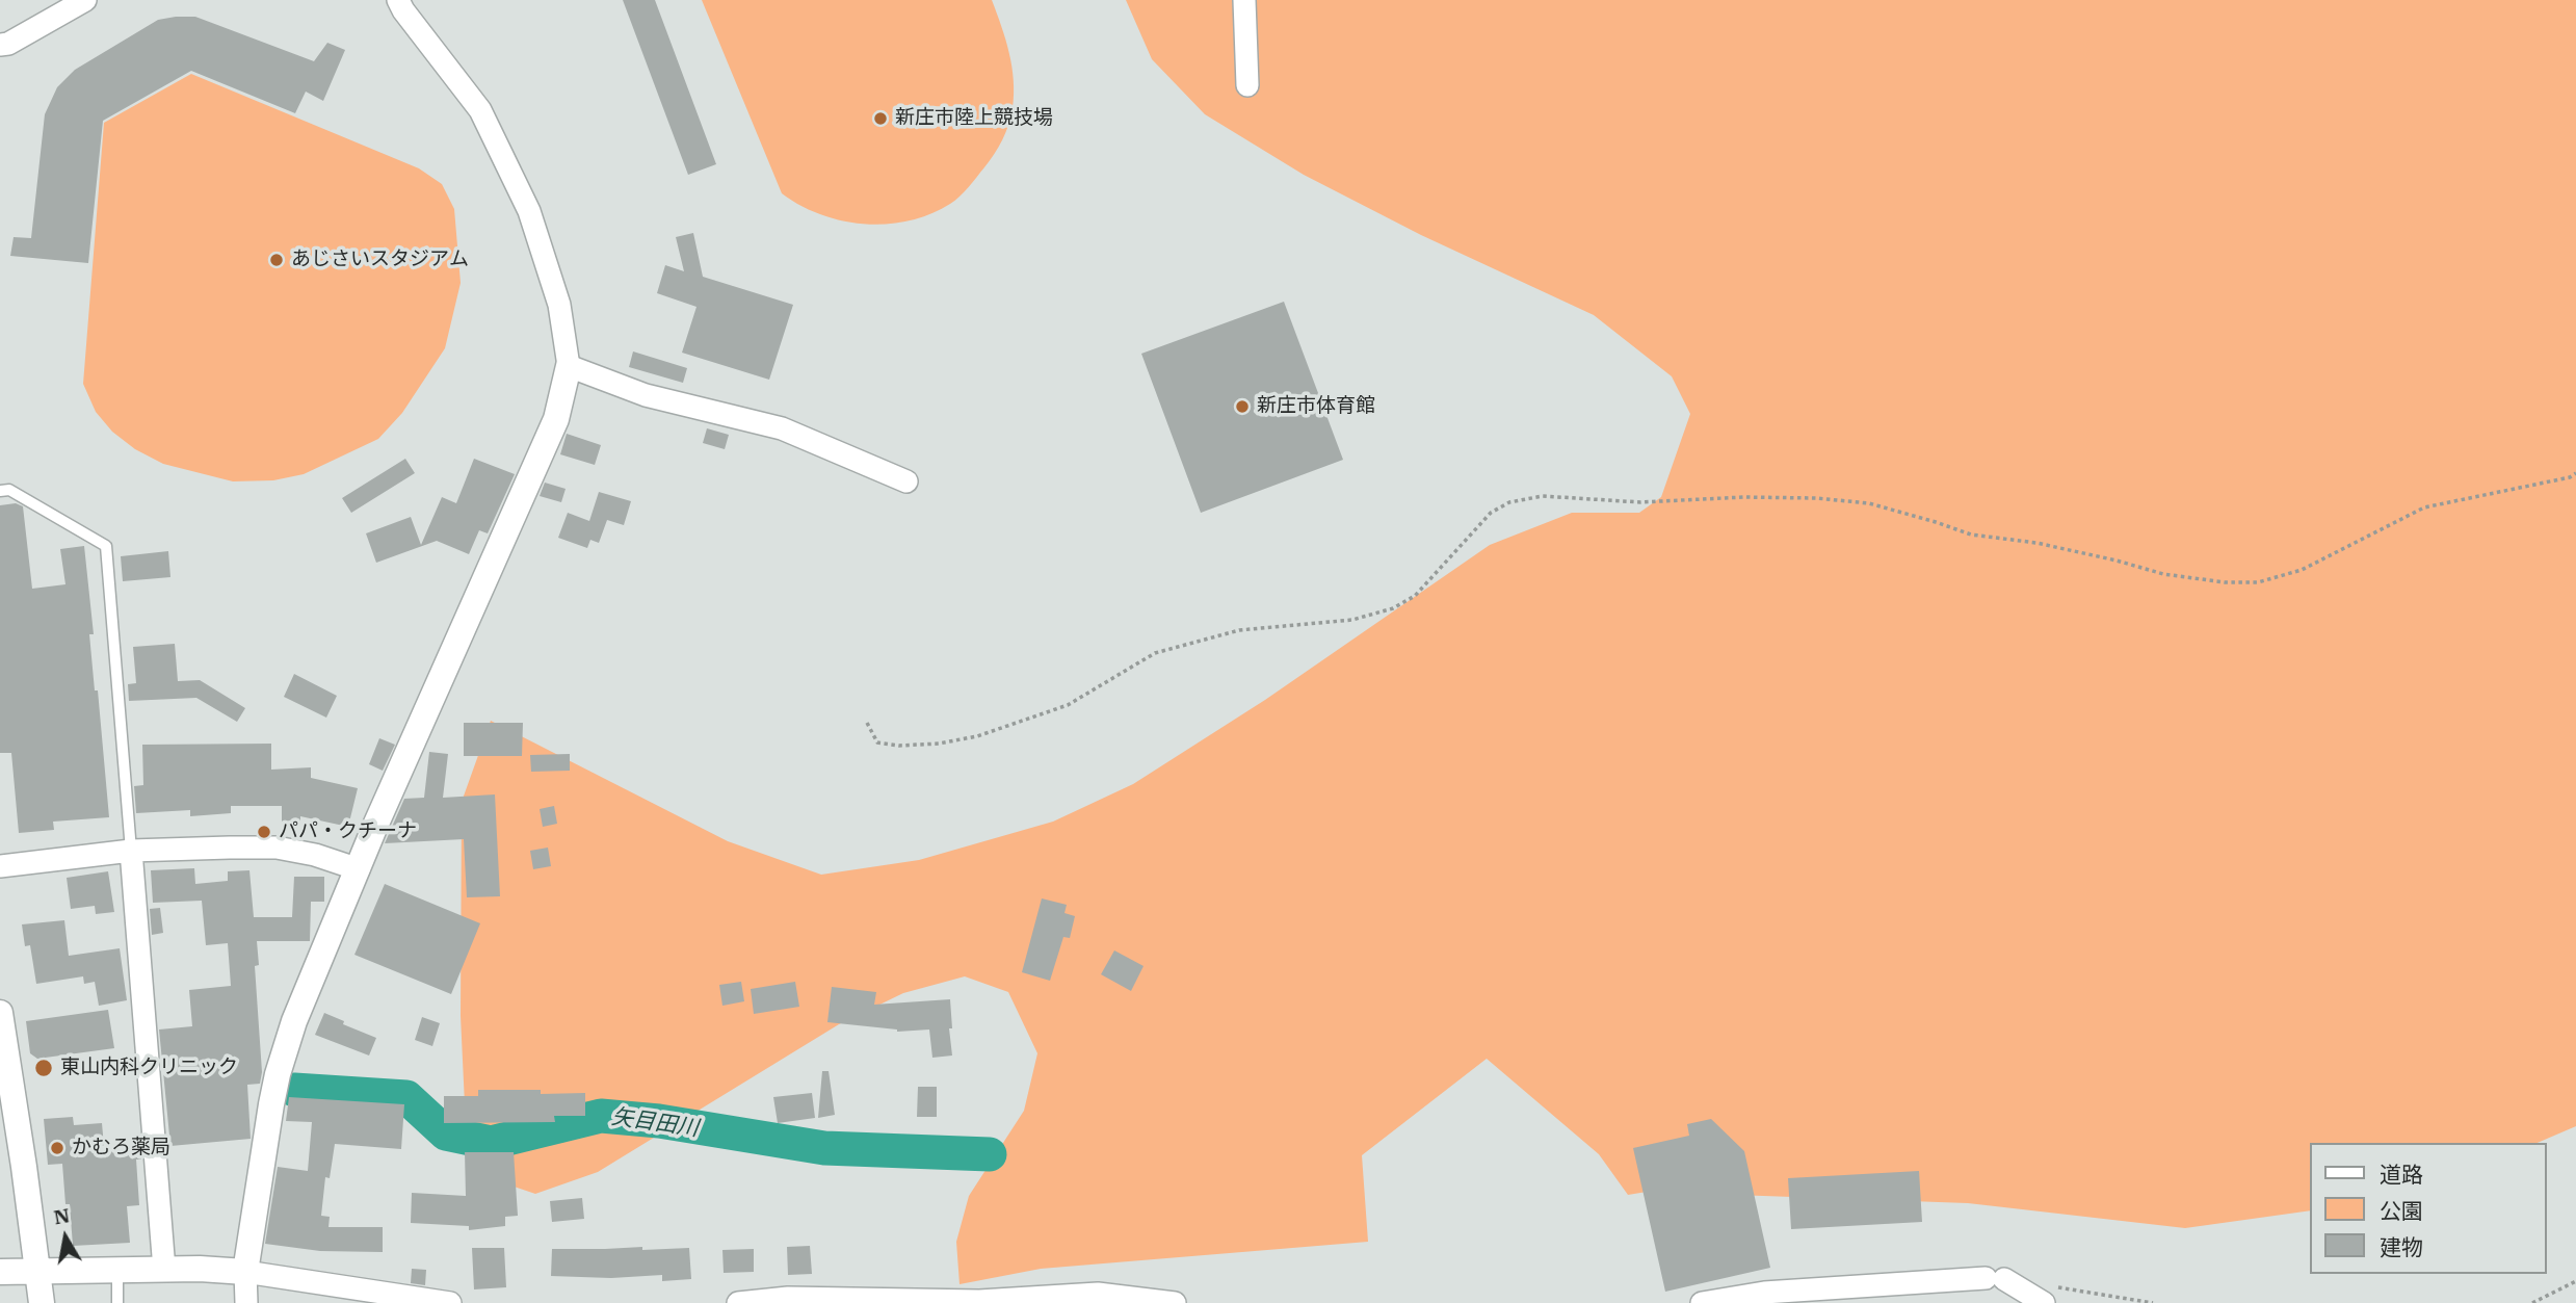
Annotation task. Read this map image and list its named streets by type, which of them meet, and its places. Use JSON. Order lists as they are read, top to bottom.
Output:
{
  "water": ["矢目田川"],
  "places": [
    "新庄市陸上競技場",
    "あじさいスタジアム",
    "新庄市体育館",
    "パパ・クチーナ",
    "東山内科クリニック",
    "かむろ薬局"
  ],
  "legend": ["道路", "公園", "建物"],
  "north": "top"
}
